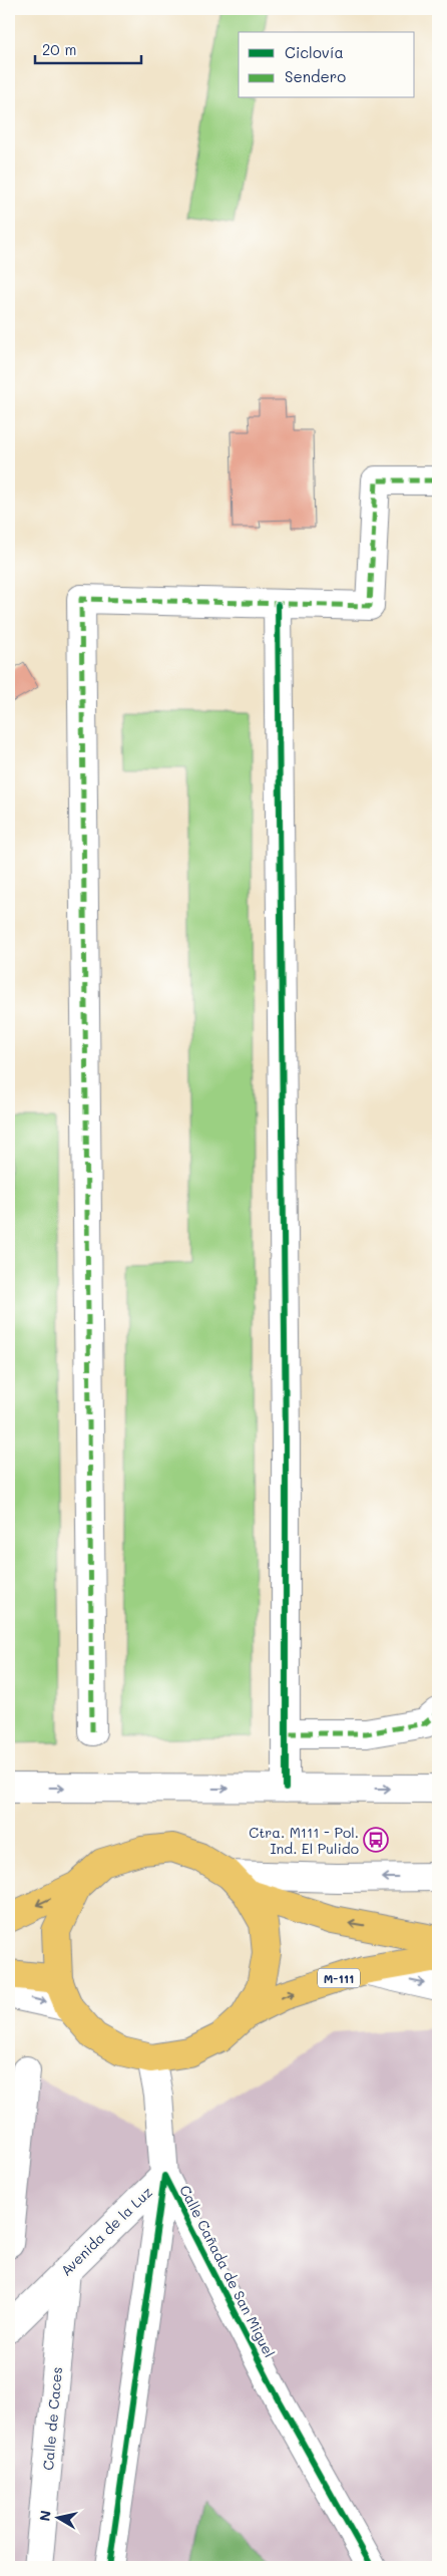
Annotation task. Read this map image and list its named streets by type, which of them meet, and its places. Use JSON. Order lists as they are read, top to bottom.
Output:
{
  "streets": {
    "main road": ["M-111"],
    "street": ["Avenida de la Luz", "Calle Cañada de San Miguel", "Calle de Caces"]
  },
  "crossings": [
    ["M-111", "Avenida de la Luz"],
    ["Avenida de la Luz", "Calle Cañada de San Miguel"],
    ["Avenida de la Luz", "Calle de Caces"]
  ],
  "places": {
    "bus stop": ["Ctra. M111 - Pol. Ind. El Pulido"]
  },
  "legend": ["Ciclovía", "Sendero"],
  "scale_bar": "20 m",
  "north": "left"
}
